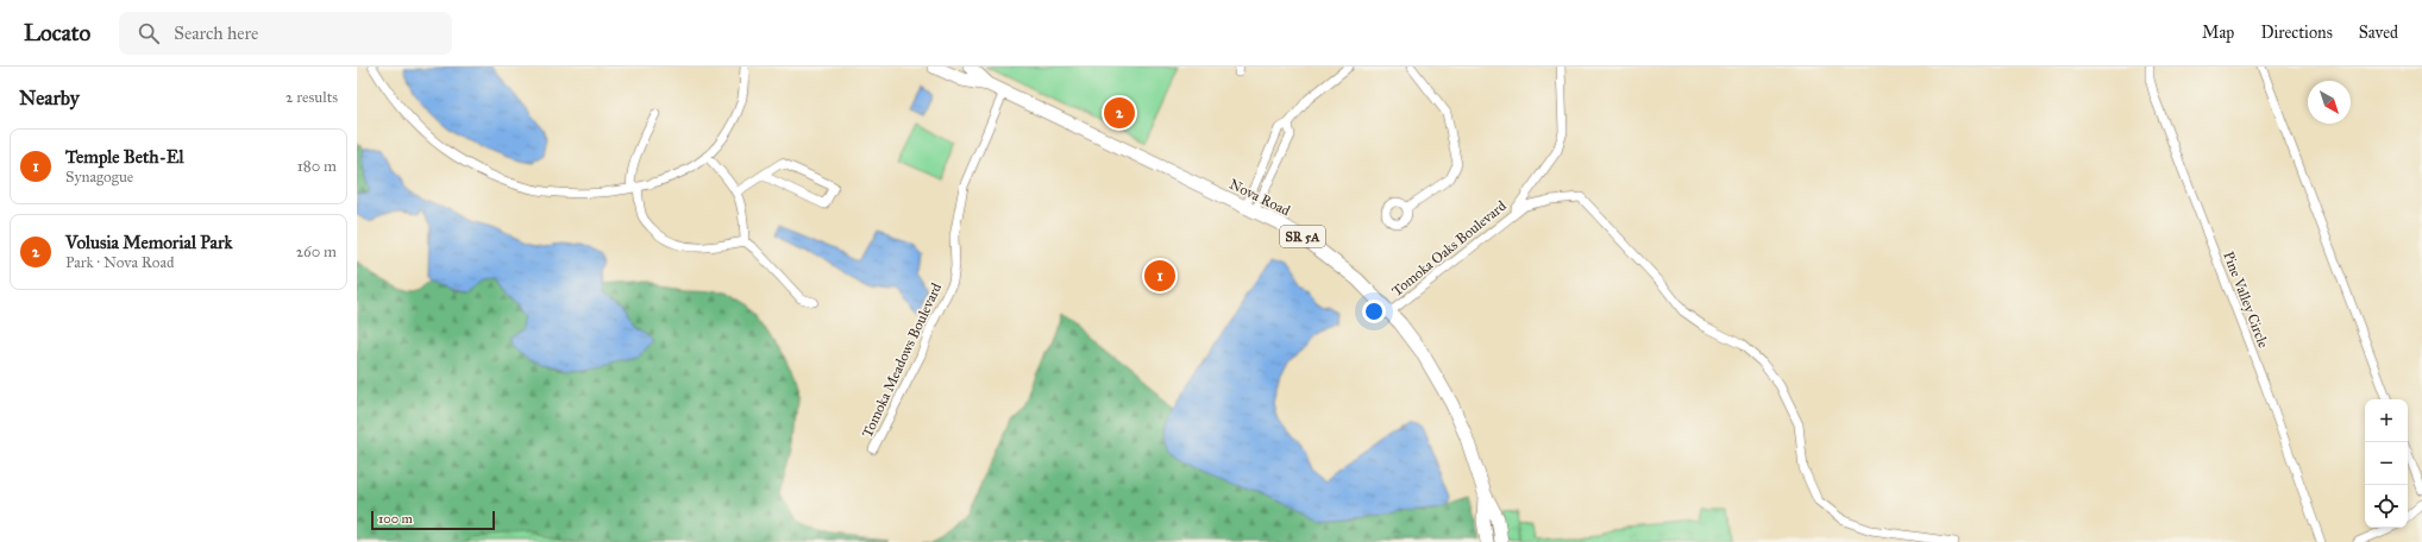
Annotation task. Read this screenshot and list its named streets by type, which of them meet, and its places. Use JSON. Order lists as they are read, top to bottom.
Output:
{
  "streets": {
    "main road": ["Nova Road", "SR 5A"],
    "street": ["Tomoka Oaks Boulevard", "Pine Valley Circle", "Tomoka Meadows Boulevard"]
  },
  "crossings": [
    ["Nova Road", "SR 5A"],
    ["Nova Road", "Tomoka Oaks Boulevard"],
    ["Nova Road", "Tomoka Meadows Boulevard"]
  ],
  "scale_bar": "100 m",
  "north": "bottom right",
  "page": {
    "header": "Locato",
    "search": "Search here",
    "nav": ["Map", "Directions", "Saved"],
    "heading": ["Nearby", "2 results"],
    "pins": ["2", "1"],
    "list": [
      {
        "mark": "1",
        "name": "Temple Beth-El",
        "note": "Synagogue",
        "value": "180 m"
      },
      {
        "mark": "2",
        "name": "Volusia Memorial Park",
        "note": "Park · Nova Road",
        "value": "260 m"
      }
    ],
    "map_buttons": ["+", "−"],
    "scale": "100 m"
  }
}
